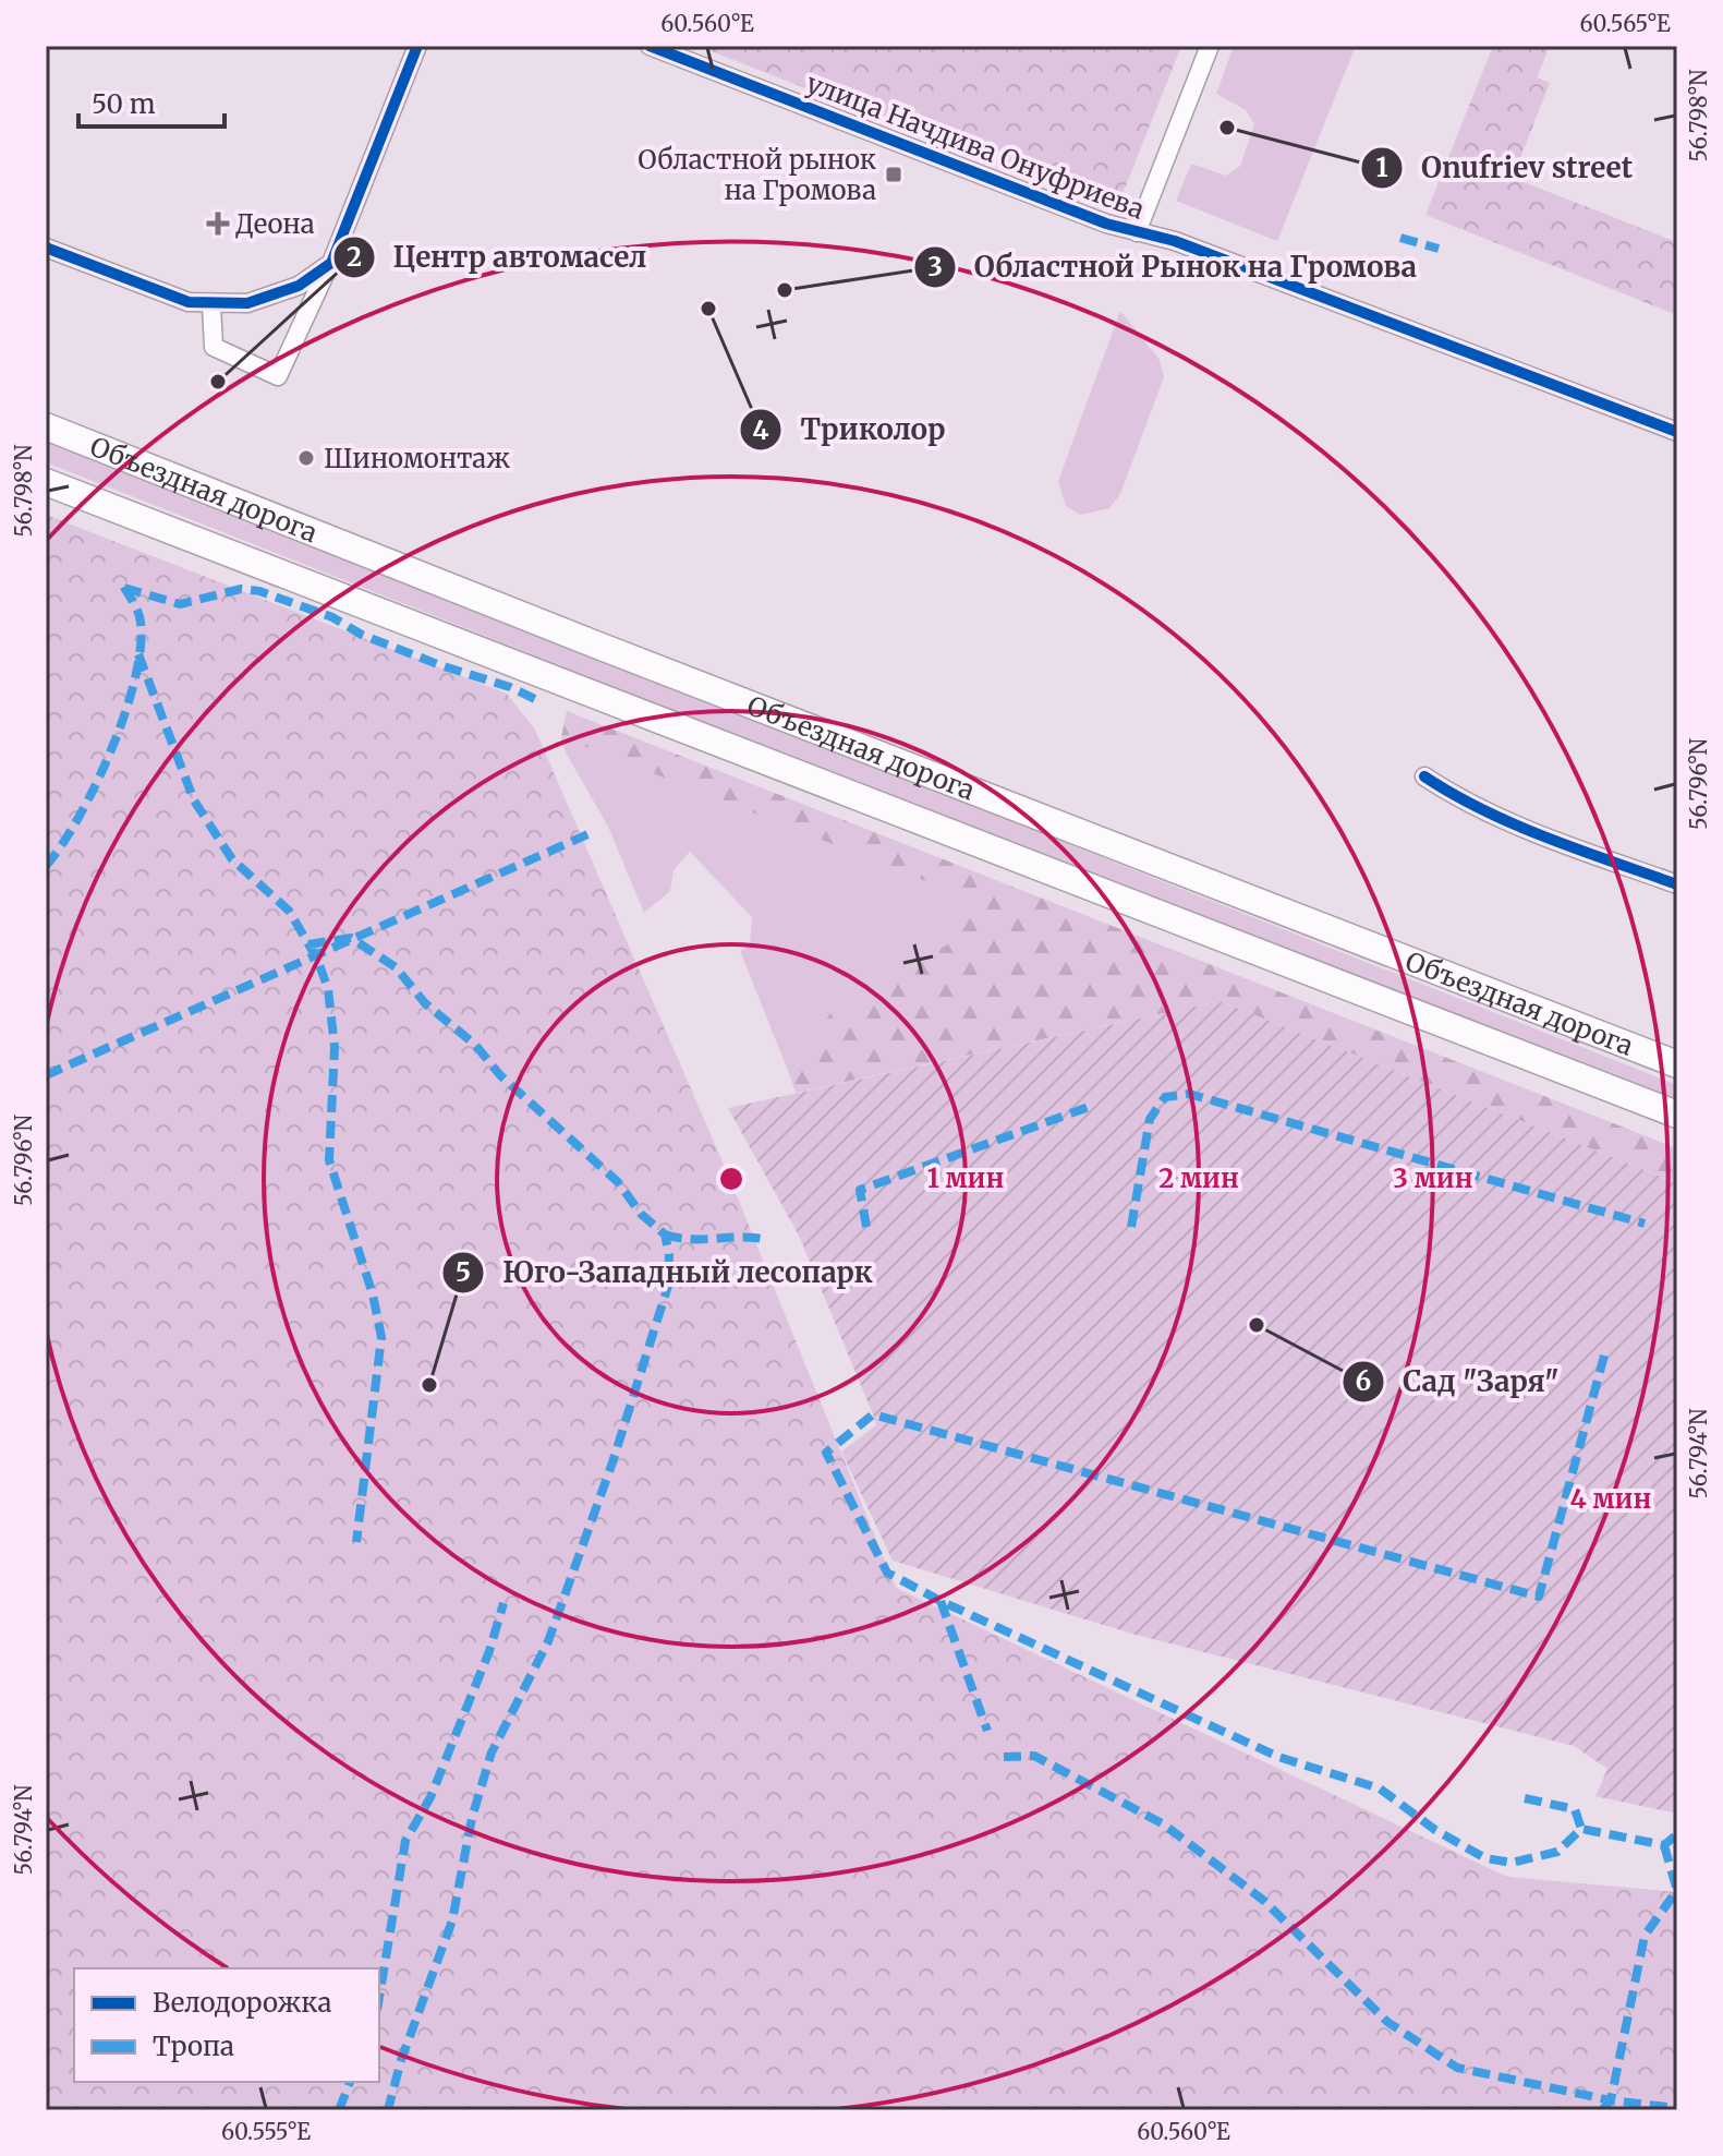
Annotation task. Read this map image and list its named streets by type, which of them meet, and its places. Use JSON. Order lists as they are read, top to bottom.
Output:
{
  "streets": {
    "main road": ["Объездная дорога"],
    "street": ["улица Начдива Онуфриева"]
  },
  "places": {
    "other": [
      "Onufriev street",
      "Областной Рынок на Громова",
      "Триколор",
      "Центр автомасел",
      "Шиномонтаж",
      "Сад \"Заря\"",
      "Юго-Западный лесопарк"
    ],
    "transit": ["Областной рынок на Громова"],
    "health": ["Деона"]
  },
  "legend": ["Велодорожка", "Тропа"],
  "scale_bar": "50 m",
  "coordinates": [
    "60.560°E",
    "60.565°E",
    "56.798°N",
    "56.796°N",
    "56.794°N",
    "60.555°E"
  ],
  "rings": [
    "1 мин",
    "2 мин",
    "3 мин",
    "4 мин"
  ]
}
